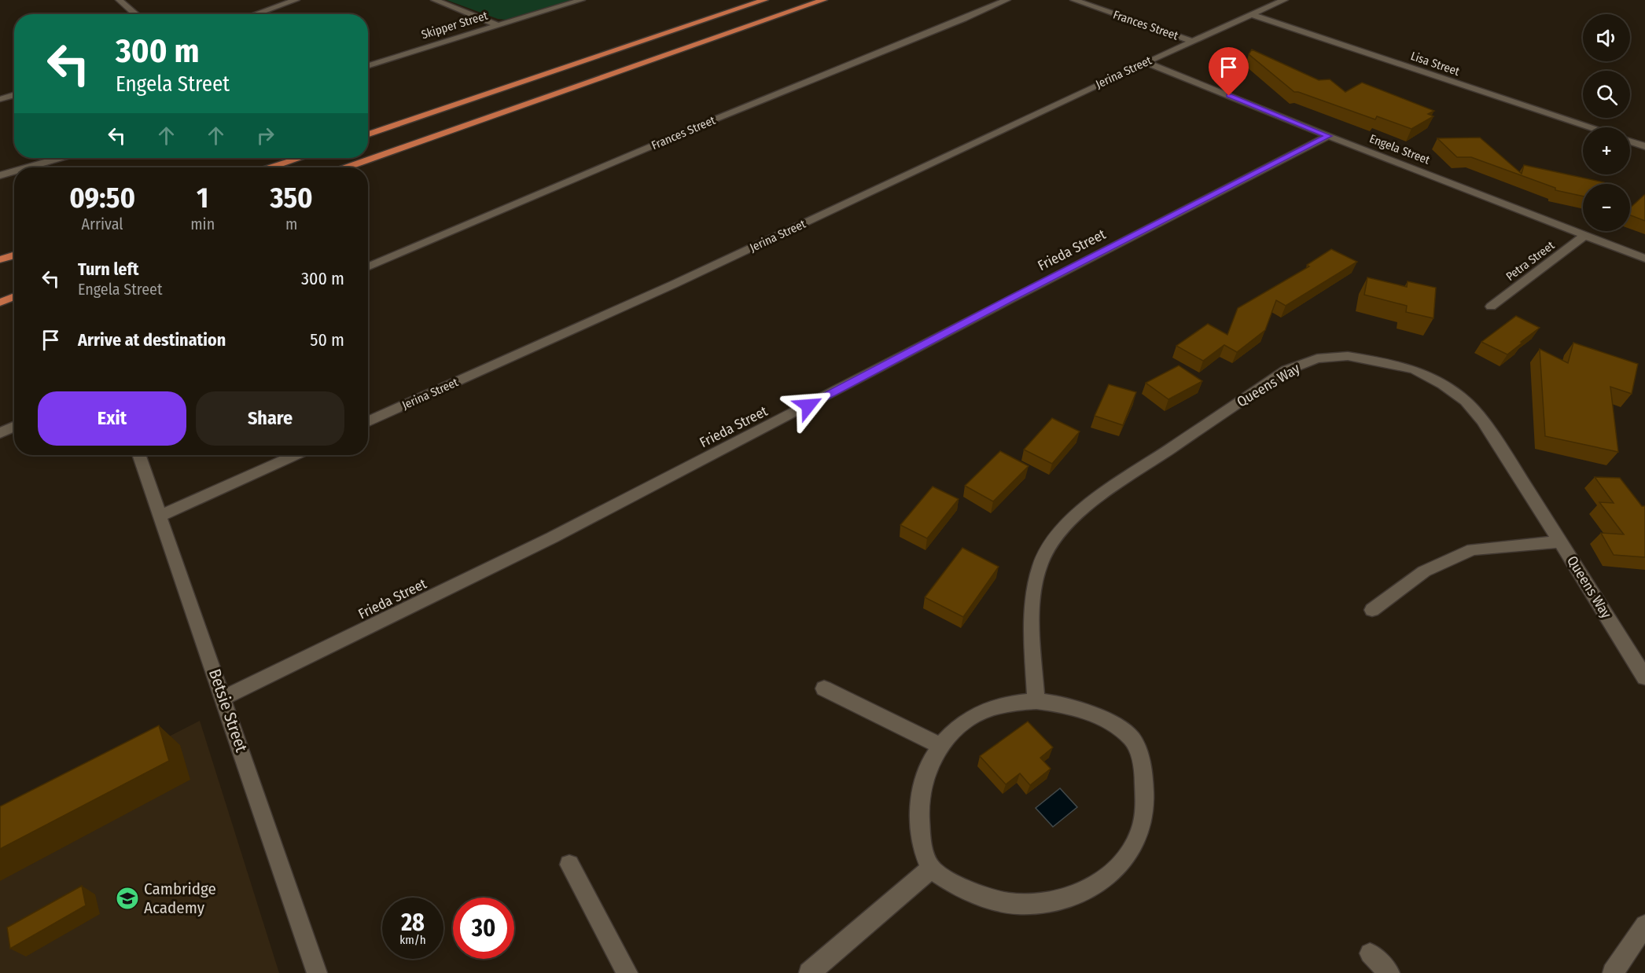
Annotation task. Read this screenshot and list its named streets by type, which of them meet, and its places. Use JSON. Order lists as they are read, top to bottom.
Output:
{
  "streets": {
    "street": [
      "Skipper Street",
      "Frances Street",
      "Lisa Street",
      "Jerina Street",
      "Engela Street",
      "Frieda Street",
      "Petra Street",
      "Queens Way",
      "Betsie Street"
    ]
  },
  "crossings": [
    ["Frances Street", "Jerina Street"],
    ["Lisa Street", "Jerina Street"],
    ["Jerina Street", "Engela Street"],
    ["Engela Street", "Frieda Street"],
    ["Engela Street", "Petra Street"],
    ["Frieda Street", "Betsie Street"]
  ],
  "places": {
    "school or university": ["Cambridge Academy"]
  },
  "page": {
    "map_buttons": ["+", "−"],
    "turn": ["300 m", "Engela Street"],
    "eta": [
      "09:50",
      "Arrival",
      "1",
      "min",
      "350",
      "m"
    ],
    "list": [
      {
        "name": "Turn left",
        "note": "Engela Street",
        "value": "300 m"
      },
      {
        "name": "Arrive at destination",
        "value": "50 m"
      }
    ],
    "buttons": ["Exit", "Share"],
    "speed": "28 km/h",
    "limit": "30"
  }
}
